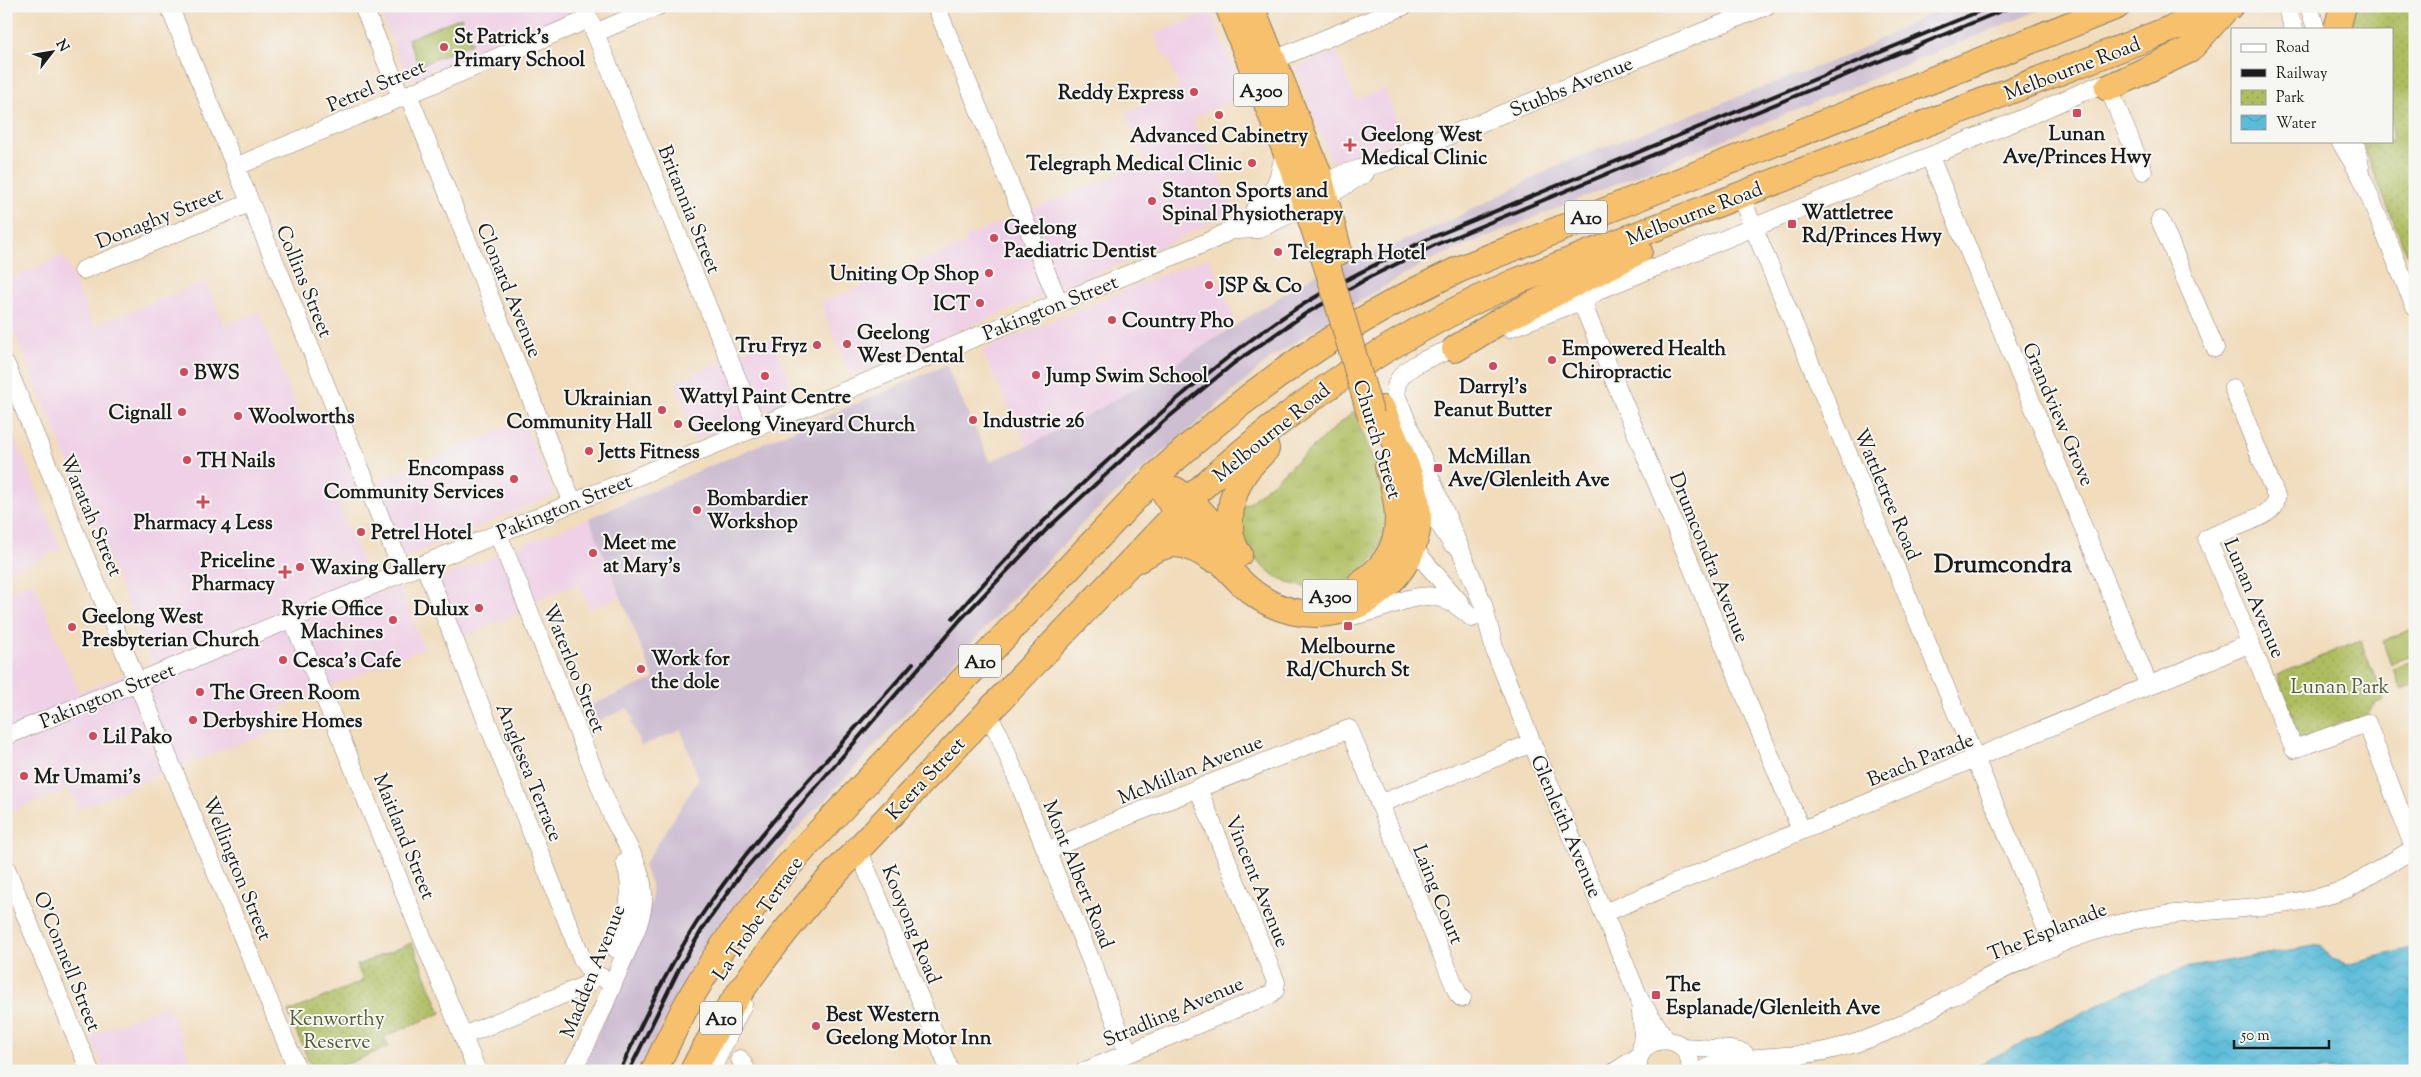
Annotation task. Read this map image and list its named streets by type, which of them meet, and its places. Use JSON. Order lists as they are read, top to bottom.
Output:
{
  "streets": {
    "highway": [
      "Melbourne Road",
      "A300",
      "A10",
      "Church Street",
      "Keera Street",
      "Glenleith Avenue",
      "La Trobe Terrace"
    ],
    "street": [
      "Petrel Street",
      "Stubbs Avenue",
      "Britannia Street",
      "Donaghy Street",
      "Collins Street",
      "Clonard Avenue",
      "Pakington Street",
      "Grandview Grove",
      "Wattletree Road",
      "Waratah Street",
      "Drumcondra Avenue",
      "Lunan Avenue",
      "Waterloo Street",
      "Beach Parade",
      "McMillan Avenue",
      "Anglesea Terrace",
      "Maitland Street",
      "Wellington Street",
      "Mont Albert Road",
      "Vincent Avenue",
      "Laing Court",
      "Kooyong Road",
      "The Esplanade",
      "O'Connell Street",
      "Madden Avenue",
      "Stradling Avenue"
    ]
  },
  "crossings": [
    ["Melbourne Road", "Church Street"],
    ["Melbourne Road", "Wattletree Road"],
    ["Melbourne Road", "Keera Street"],
    ["Petrel Street", "Britannia Street"],
    ["Petrel Street", "Collins Street"],
    ["Petrel Street", "Clonard Avenue"],
    ["Stubbs Avenue", "Pakington Street"],
    ["Stubbs Avenue", "Church Street"],
    ["Britannia Street", "Pakington Street"],
    ["Donaghy Street", "Collins Street"],
    ["Collins Street", "Pakington Street"],
    ["Clonard Avenue", "Pakington Street"],
    ["Pakington Street", "Church Street"],
    ["Pakington Street", "Waratah Street"],
    ["Pakington Street", "Waterloo Street"],
    ["Pakington Street", "Anglesea Terrace"],
    ["Pakington Street", "Maitland Street"],
    ["Pakington Street", "Wellington Street"],
    ["Grandview Grove", "Beach Parade"],
    ["Church Street", "Keera Street"],
    ["Church Street", "Glenleith Avenue"],
    ["Wattletree Road", "Beach Parade"],
    ["Wattletree Road", "The Esplanade"],
    ["Waratah Street", "Wellington Street"],
    ["Drumcondra Avenue", "Beach Parade"],
    ["Lunan Avenue", "Beach Parade"],
    ["Lunan Avenue", "The Esplanade"],
    ["Waterloo Street", "Madden Avenue"],
    ["Beach Parade", "Glenleith Avenue"],
    ["McMillan Avenue", "Mont Albert Road"],
    ["McMillan Avenue", "Vincent Avenue"],
    ["McMillan Avenue", "Laing Court"],
    ["Anglesea Terrace", "Madden Avenue"],
    ["Keera Street", "Mont Albert Road"],
    ["Keera Street", "La Trobe Terrace"],
    ["Keera Street", "Kooyong Road"],
    ["Glenleith Avenue", "The Esplanade"],
    ["Mont Albert Road", "Stradling Avenue"],
    ["Vincent Avenue", "Stradling Avenue"]
  ],
  "districts": ["Drumcondra"],
  "parks": ["Lunan Park", "Kenworthy Reserve"],
  "places": {
    "other": [
      "St Patrick's Primary School",
      "Reddy Express",
      "Advanced Cabinetry",
      "Telegraph Medical Clinic",
      "Stanton Sports and Spinal Physiotherapy",
      "Geelong Paediatric Dentist",
      "Telegraph Hotel",
      "Uniting Op Shop",
      "JSP & Co",
      "ICT",
      "Country Pho",
      "Geelong West Dental",
      "Tru Fryz",
      "Empowered Health Chiropractic",
      "Darryl's Peanut Butter",
      "BWS",
      "Jump Swim School",
      "Wattyl Paint Centre",
      "Ukrainian Community Hall",
      "Cignall",
      "Woolworths",
      "Industrie 26",
      "Geelong Vineyard Church",
      "Jetts Fitness",
      "TH Nails",
      "Encompass Community Services",
      "Bombardier Workshop",
      "Petrel Hotel",
      "Meet me at Mary's",
      "Waxing Gallery",
      "Dulux",
      "Ryrie Office Machines",
      "Geelong West Presbyterian Church",
      "Cesca's Cafe",
      "Work for the dole",
      "The Green Room",
      "Derbyshire Homes",
      "Lil Pako",
      "Mr Umami's",
      "Best Western Geelong Motor Inn"
    ],
    "transit": [
      "Lunan Ave/Princes Hwy",
      "Wattletree Rd/Princes Hwy",
      "McMillan Ave/Glenleith Ave",
      "Melbourne Rd/Church St",
      "The Esplanade/Glenleith Ave"
    ],
    "health": ["Geelong West Medical Clinic", "Pharmacy 4 Less", "Priceline Pharmacy"]
  },
  "legend": [
    "Road",
    "Railway",
    "Park",
    "Water"
  ],
  "scale_bar": "50 m",
  "north": "top right"
}
